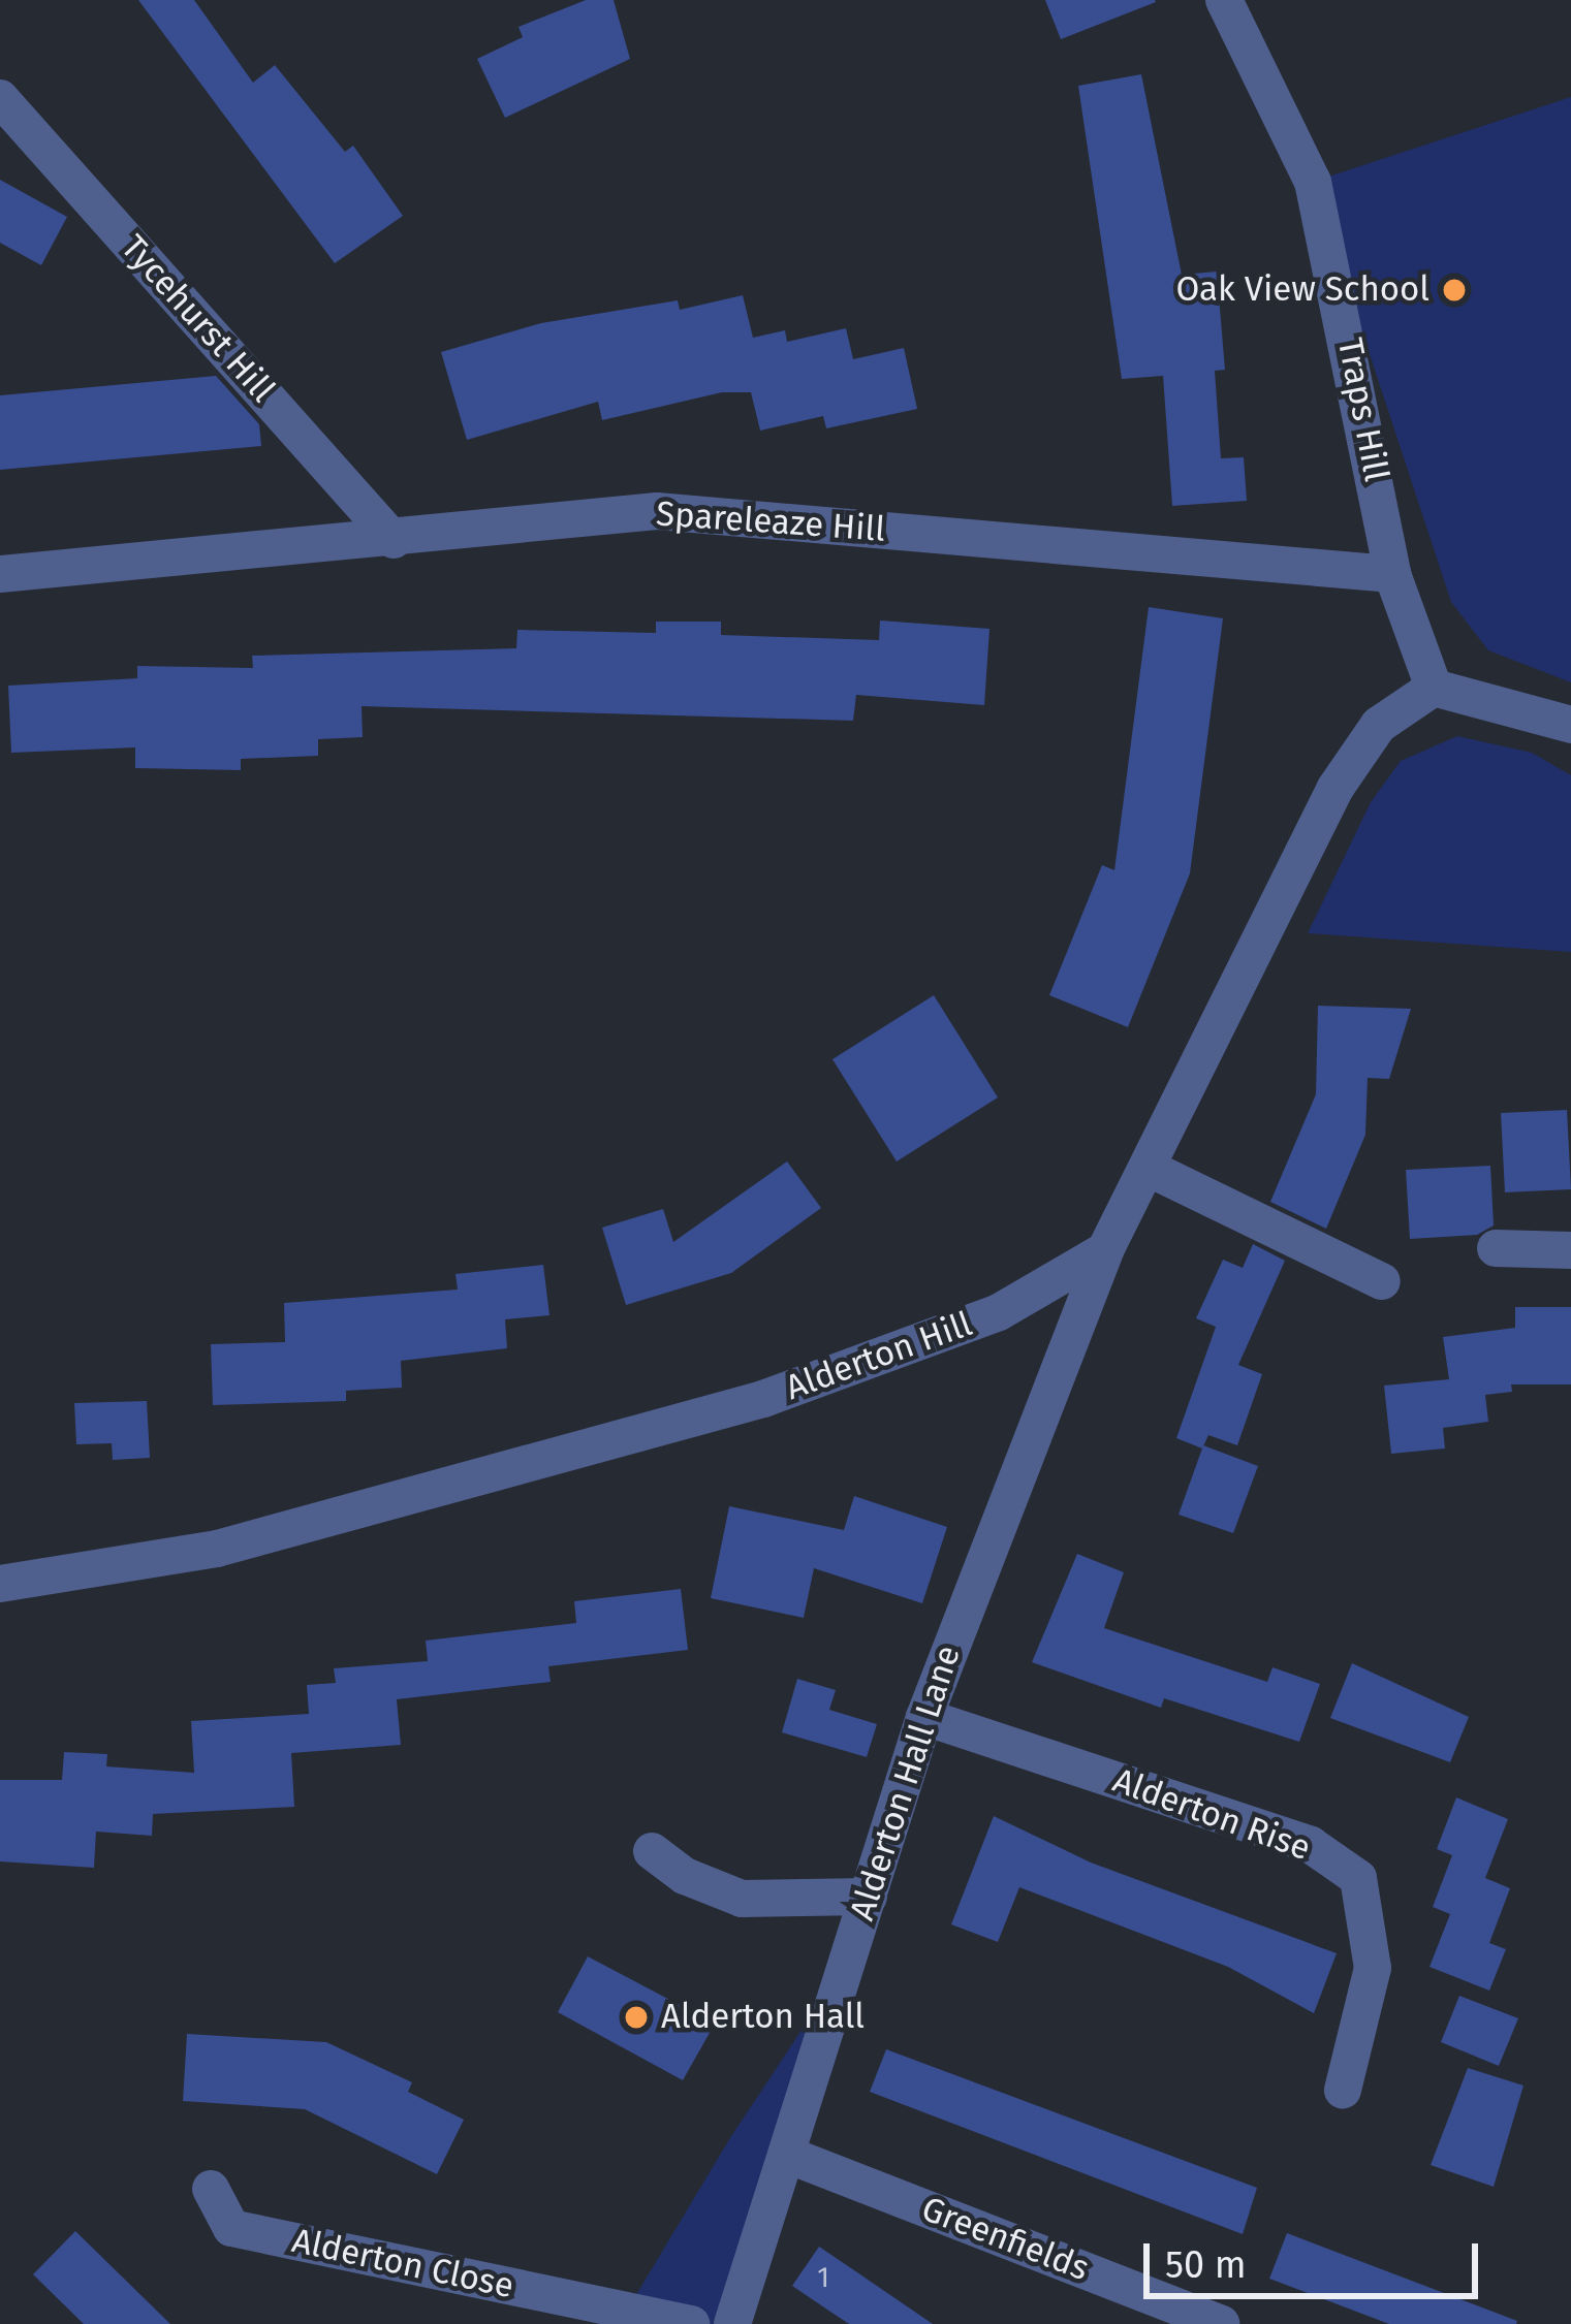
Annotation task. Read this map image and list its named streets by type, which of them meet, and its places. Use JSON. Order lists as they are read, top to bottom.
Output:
{
  "streets": {
    "street": [
      "Tycehurst Hill",
      "Traps Hill",
      "Spareleaze Hill",
      "Alderton Hill",
      "Alderton Hall Lane",
      "Alderton Rise",
      "Greenfields",
      "Alderton Close"
    ]
  },
  "crossings": [
    ["Tycehurst Hill", "Spareleaze Hill"],
    ["Traps Hill", "Spareleaze Hill"],
    ["Alderton Hill", "Alderton Hall Lane"],
    ["Alderton Hall Lane", "Alderton Rise"],
    ["Alderton Hall Lane", "Greenfields"]
  ],
  "places": ["Oak View School", "Alderton Hall"],
  "house_numbers": ["1"],
  "scale_bar": "50 m"
}
